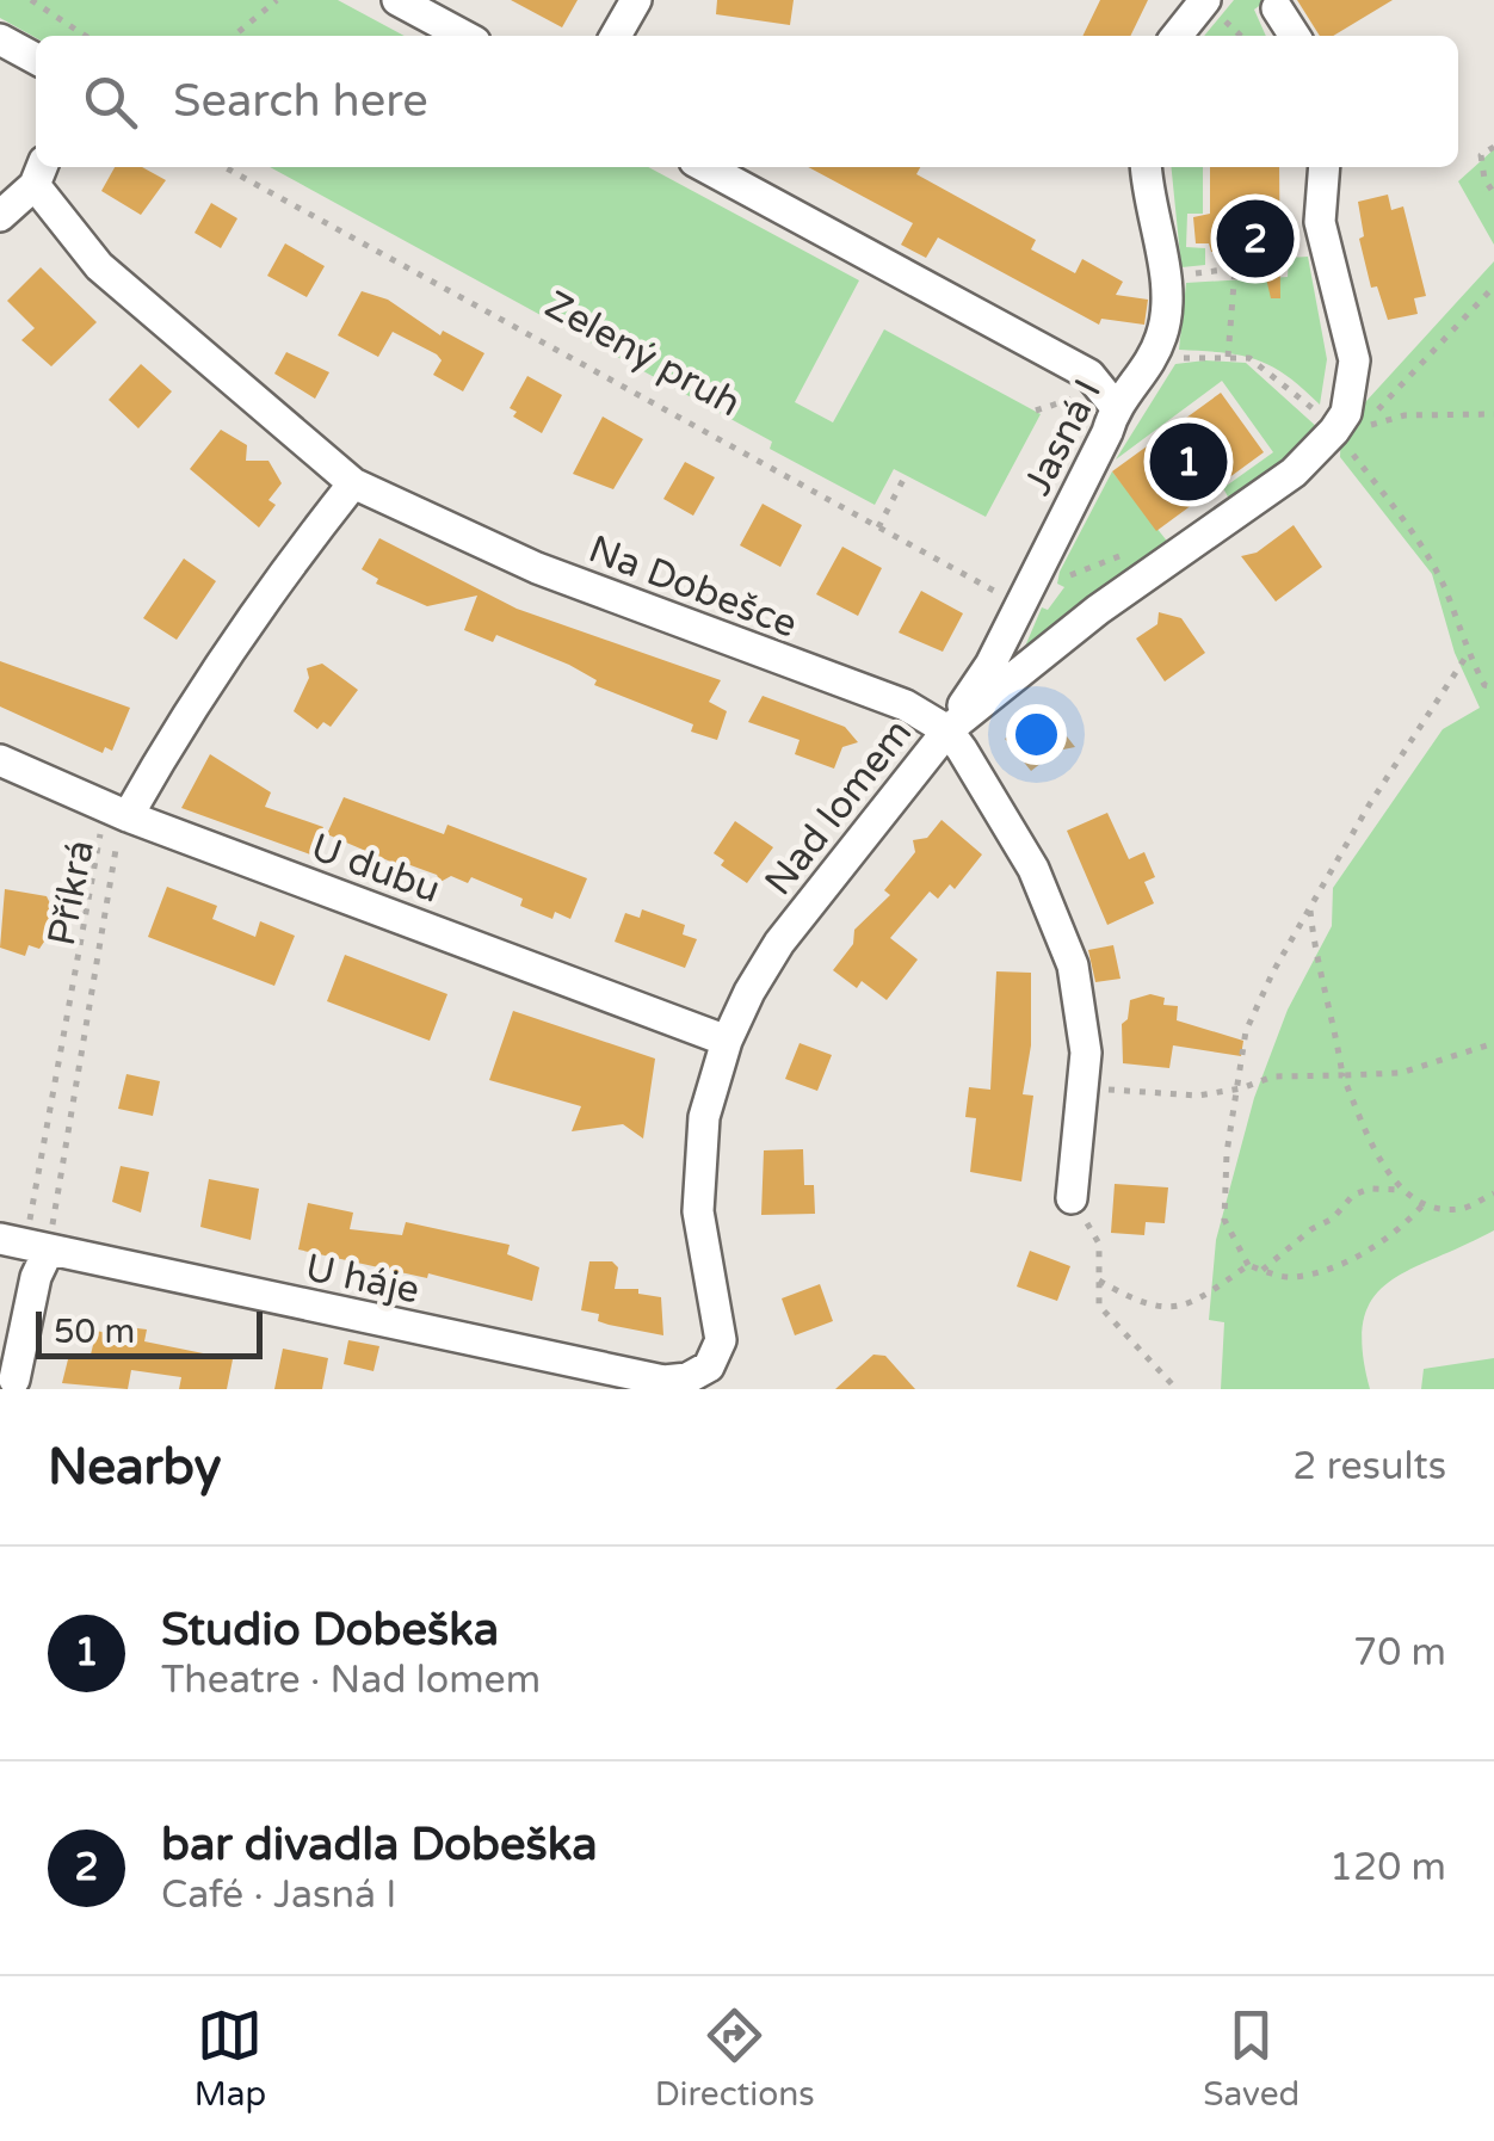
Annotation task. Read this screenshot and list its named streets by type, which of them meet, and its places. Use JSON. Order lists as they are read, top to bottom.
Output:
{
  "streets": {
    "street": [
      "Jasná I",
      "Na Dobešce",
      "Nad lomem",
      "U dubu",
      "Příkrá",
      "U háje"
    ],
    "path": ["Zelený pruh"]
  },
  "crossings": [
    ["Zelený pruh", "Jasná I"],
    ["Jasná I", "Na Dobešce"],
    ["Jasná I", "Nad lomem"],
    ["Na Dobešce", "Nad lomem"],
    ["Na Dobešce", "Příkrá"],
    ["Nad lomem", "U dubu"],
    ["Nad lomem", "U háje"],
    ["U dubu", "Příkrá"],
    ["Příkrá", "U háje"]
  ],
  "scale_bar": "50 m",
  "page": {
    "search": "Search here",
    "pins": ["2", "1"],
    "scale": "50 m",
    "heading": ["Nearby", "2 results"],
    "list": [
      {
        "mark": "1",
        "name": "Studio Dobeška",
        "note": "Theatre · Nad lomem",
        "value": "70 m"
      },
      {
        "mark": "2",
        "name": "bar divadla Dobeška",
        "note": "Café · Jasná I",
        "value": "120 m"
      }
    ],
    "nav": ["Map", "Directions", "Saved"]
  }
}
